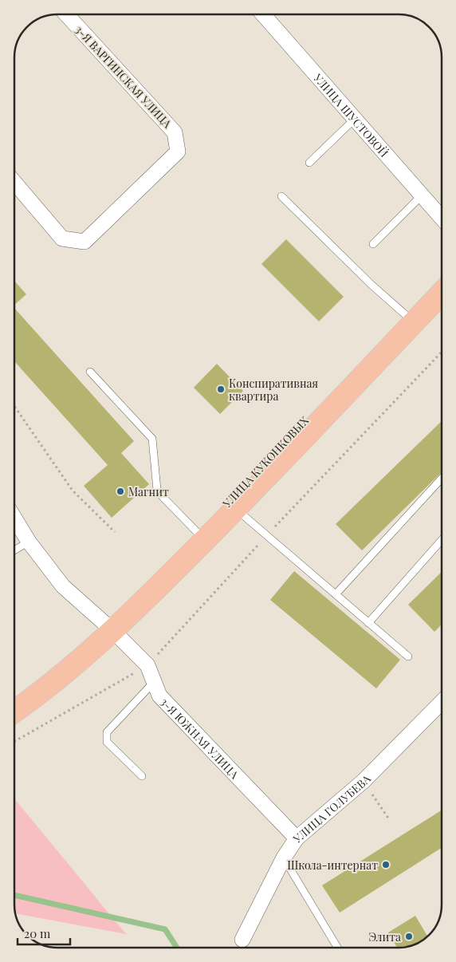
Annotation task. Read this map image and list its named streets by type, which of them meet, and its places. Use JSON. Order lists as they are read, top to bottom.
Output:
{
  "streets": {
    "main road": ["УЛИЦА КУКОНКОВЫХ"],
    "street": [
      "3-Я ВАРГИНСКАЯ УЛИЦА",
      "УЛИЦА ШУСТОВОЙ",
      "3-Я ЮЖНАЯ УЛИЦА",
      "УЛИЦА ГОЛУБЕВА"
    ]
  },
  "crossings": [
    ["УЛИЦА КУКОНКОВЫХ", "3-Я ЮЖНАЯ УЛИЦА"],
    ["3-Я ЮЖНАЯ УЛИЦА", "УЛИЦА ГОЛУБЕВА"]
  ],
  "places": [
    "Конспиративная квартира",
    "Магнит",
    "Школа-интернат",
    "Элита"
  ],
  "scale_bar": "20 m"
}
